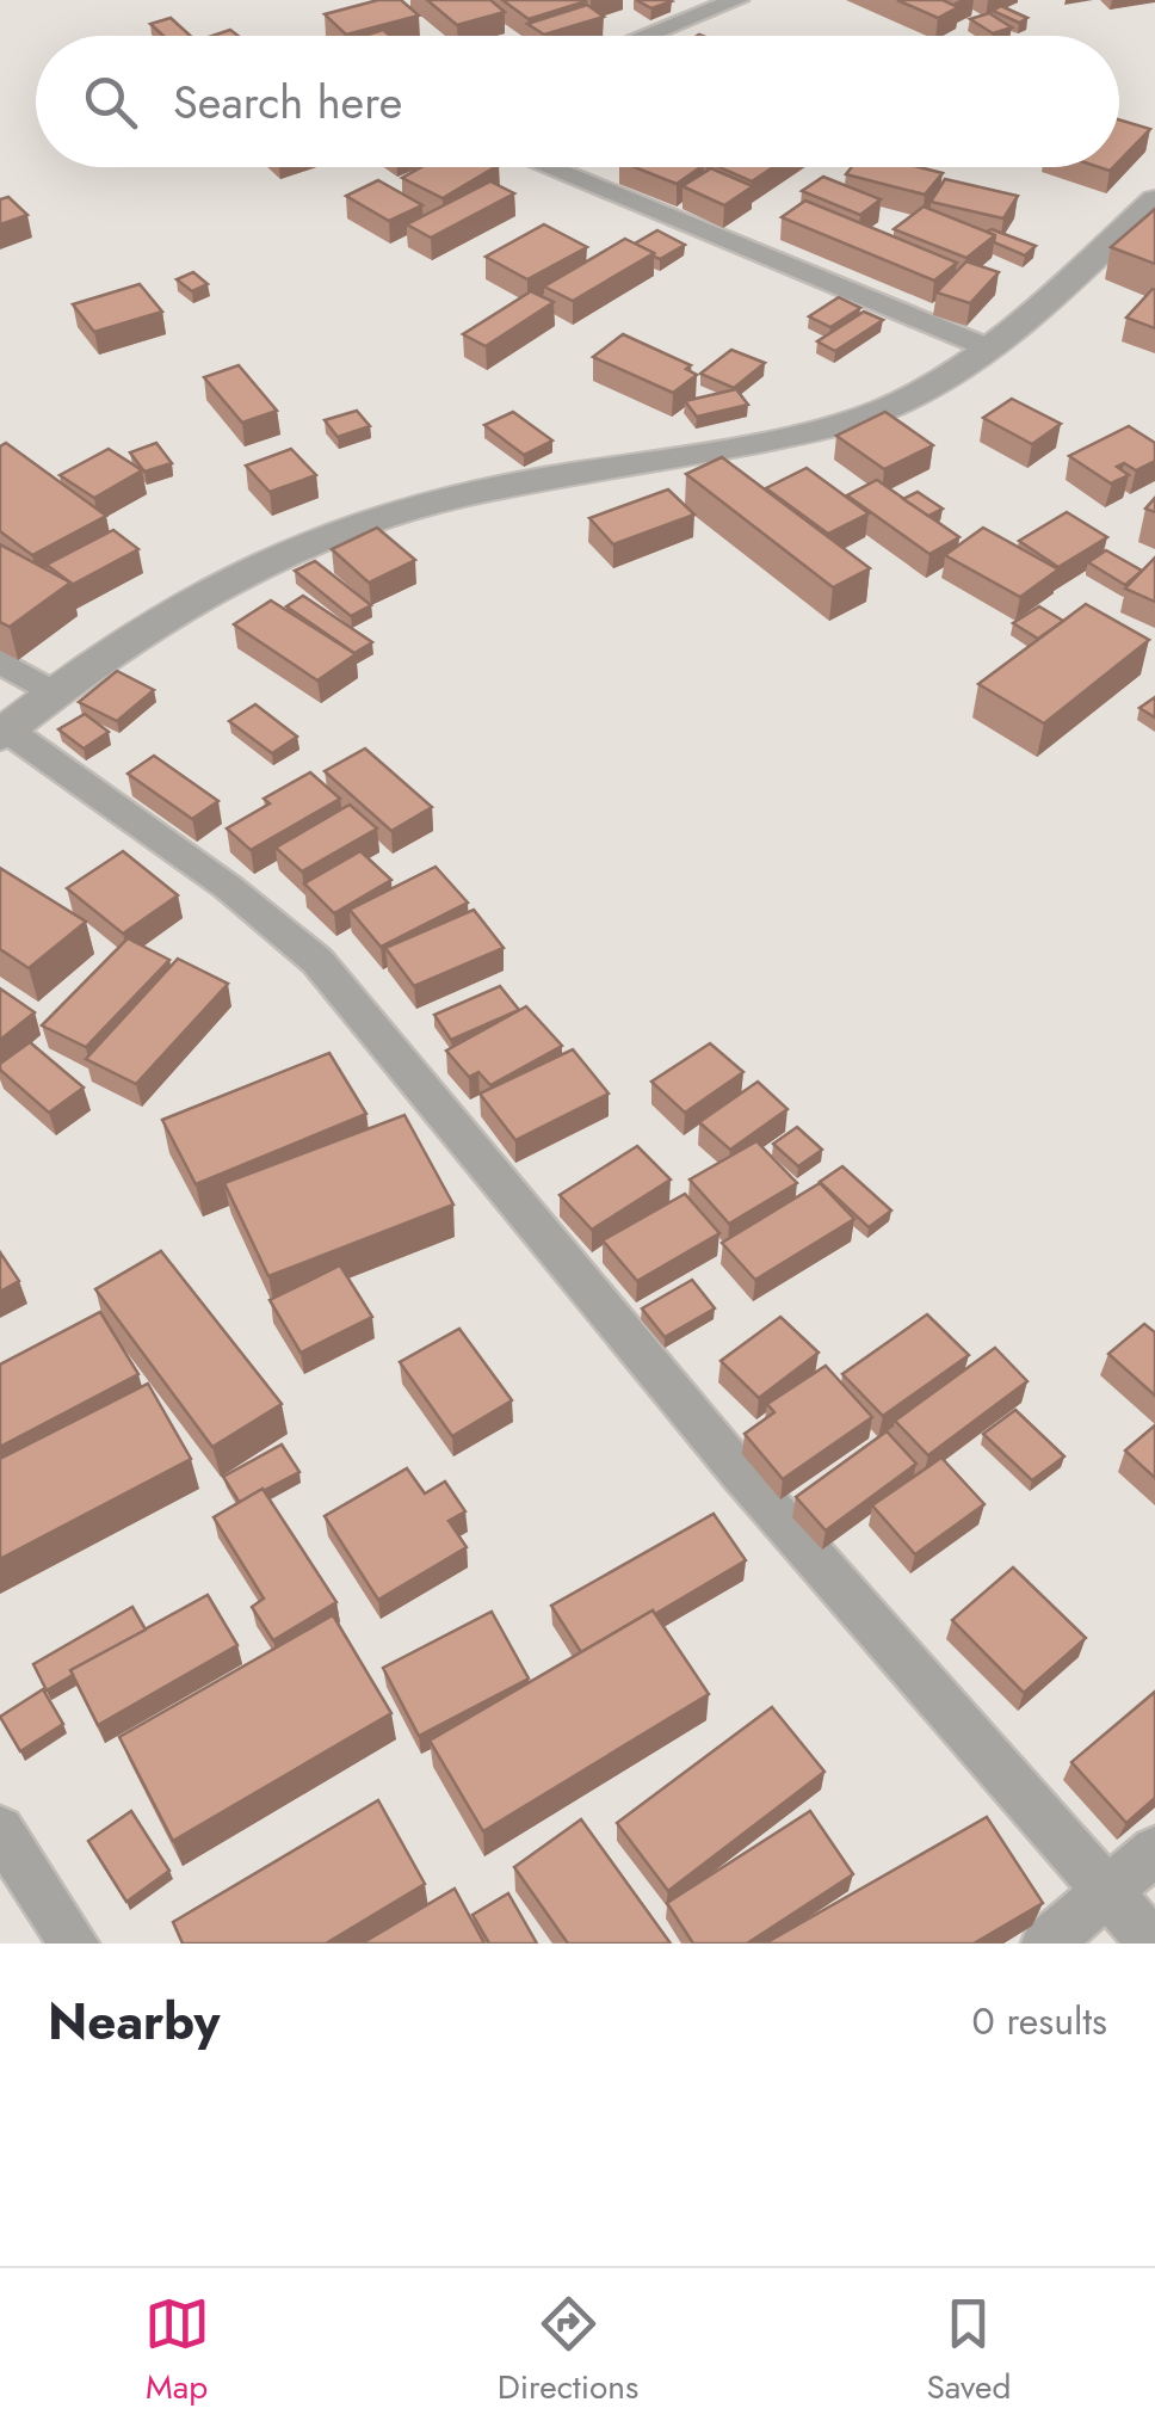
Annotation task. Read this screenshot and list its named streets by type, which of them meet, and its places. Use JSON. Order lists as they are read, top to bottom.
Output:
{
  "page": {
    "search": "Search here",
    "heading": ["Nearby", "0 results"],
    "nav": ["Map", "Directions", "Saved"]
  }
}
